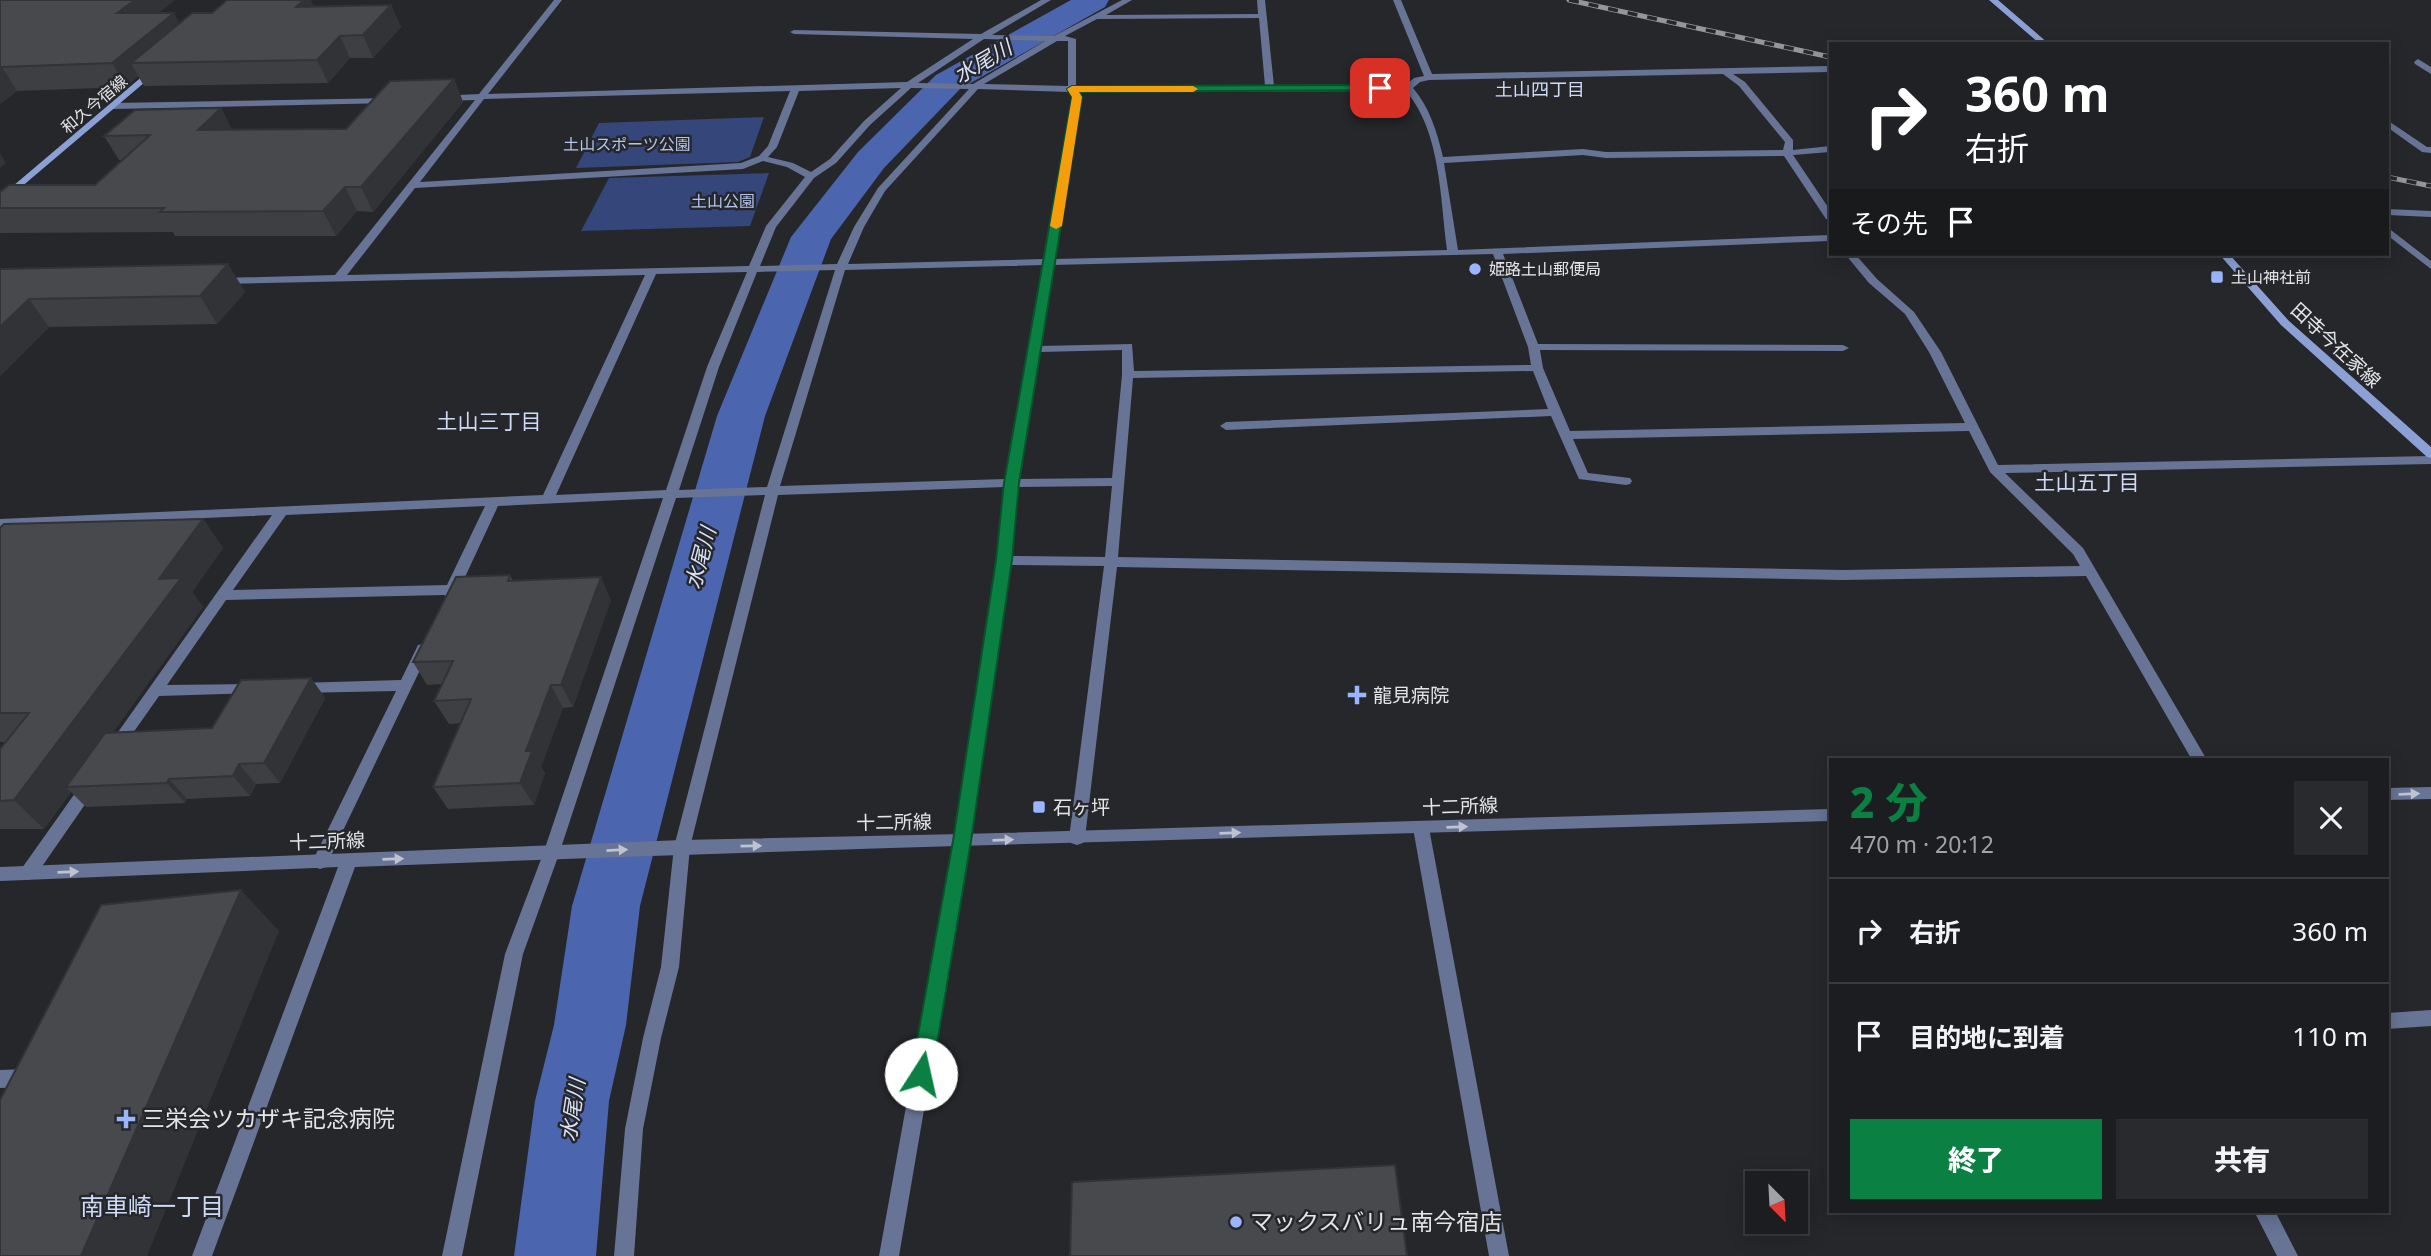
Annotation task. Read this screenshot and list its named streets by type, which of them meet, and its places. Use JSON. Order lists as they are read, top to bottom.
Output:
{
  "streets": {
    "main road": ["和久今宿線", "田寺今在家線"],
    "street": ["十二所線"]
  },
  "one_way": ["十二所線"],
  "districts": [
    "土山四丁目",
    "土山三丁目",
    "土山五丁目",
    "南車崎一丁目"
  ],
  "water": ["水尾川"],
  "parks": ["土山スポーツ公園", "土山公園"],
  "places": {
    "other": ["姫路土山郵便局", "マックスバリュ南今宿店"],
    "transit": ["土山神社前", "石ヶ坪"],
    "health": ["龍見病院", "三栄会ツカザキ記念病院"]
  },
  "north": "bottom right",
  "page": {
    "turn": ["360 m", "右折"],
    "then": "その先",
    "heading": ["2 分", "470 m · 20:12"],
    "list": [
      {
        "name": "右折",
        "value": "360 m"
      },
      {
        "name": "目的地に到着",
        "value": "110 m"
      }
    ],
    "buttons": ["終了", "共有"]
  }
}
